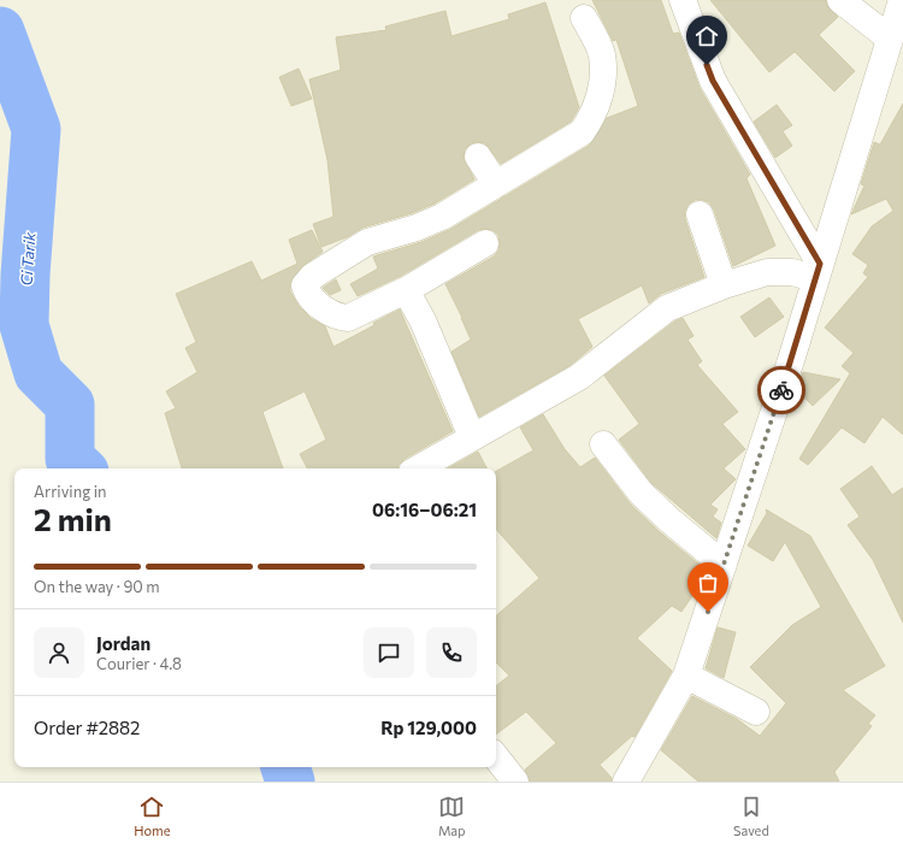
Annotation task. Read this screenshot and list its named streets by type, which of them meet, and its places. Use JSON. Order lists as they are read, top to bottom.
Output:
{
  "water": ["Ci Tarik"],
  "page": {
    "heading": ["2 min", "Arriving in", "06:16–06:21"],
    "panel": [
      "Jordan",
      "Courier · 4.8",
      "Order #2882",
      "Rp 129,000"
    ],
    "bar": "On the way · 90 m",
    "tabs": ["Home", "Map", "Saved"]
  }
}
